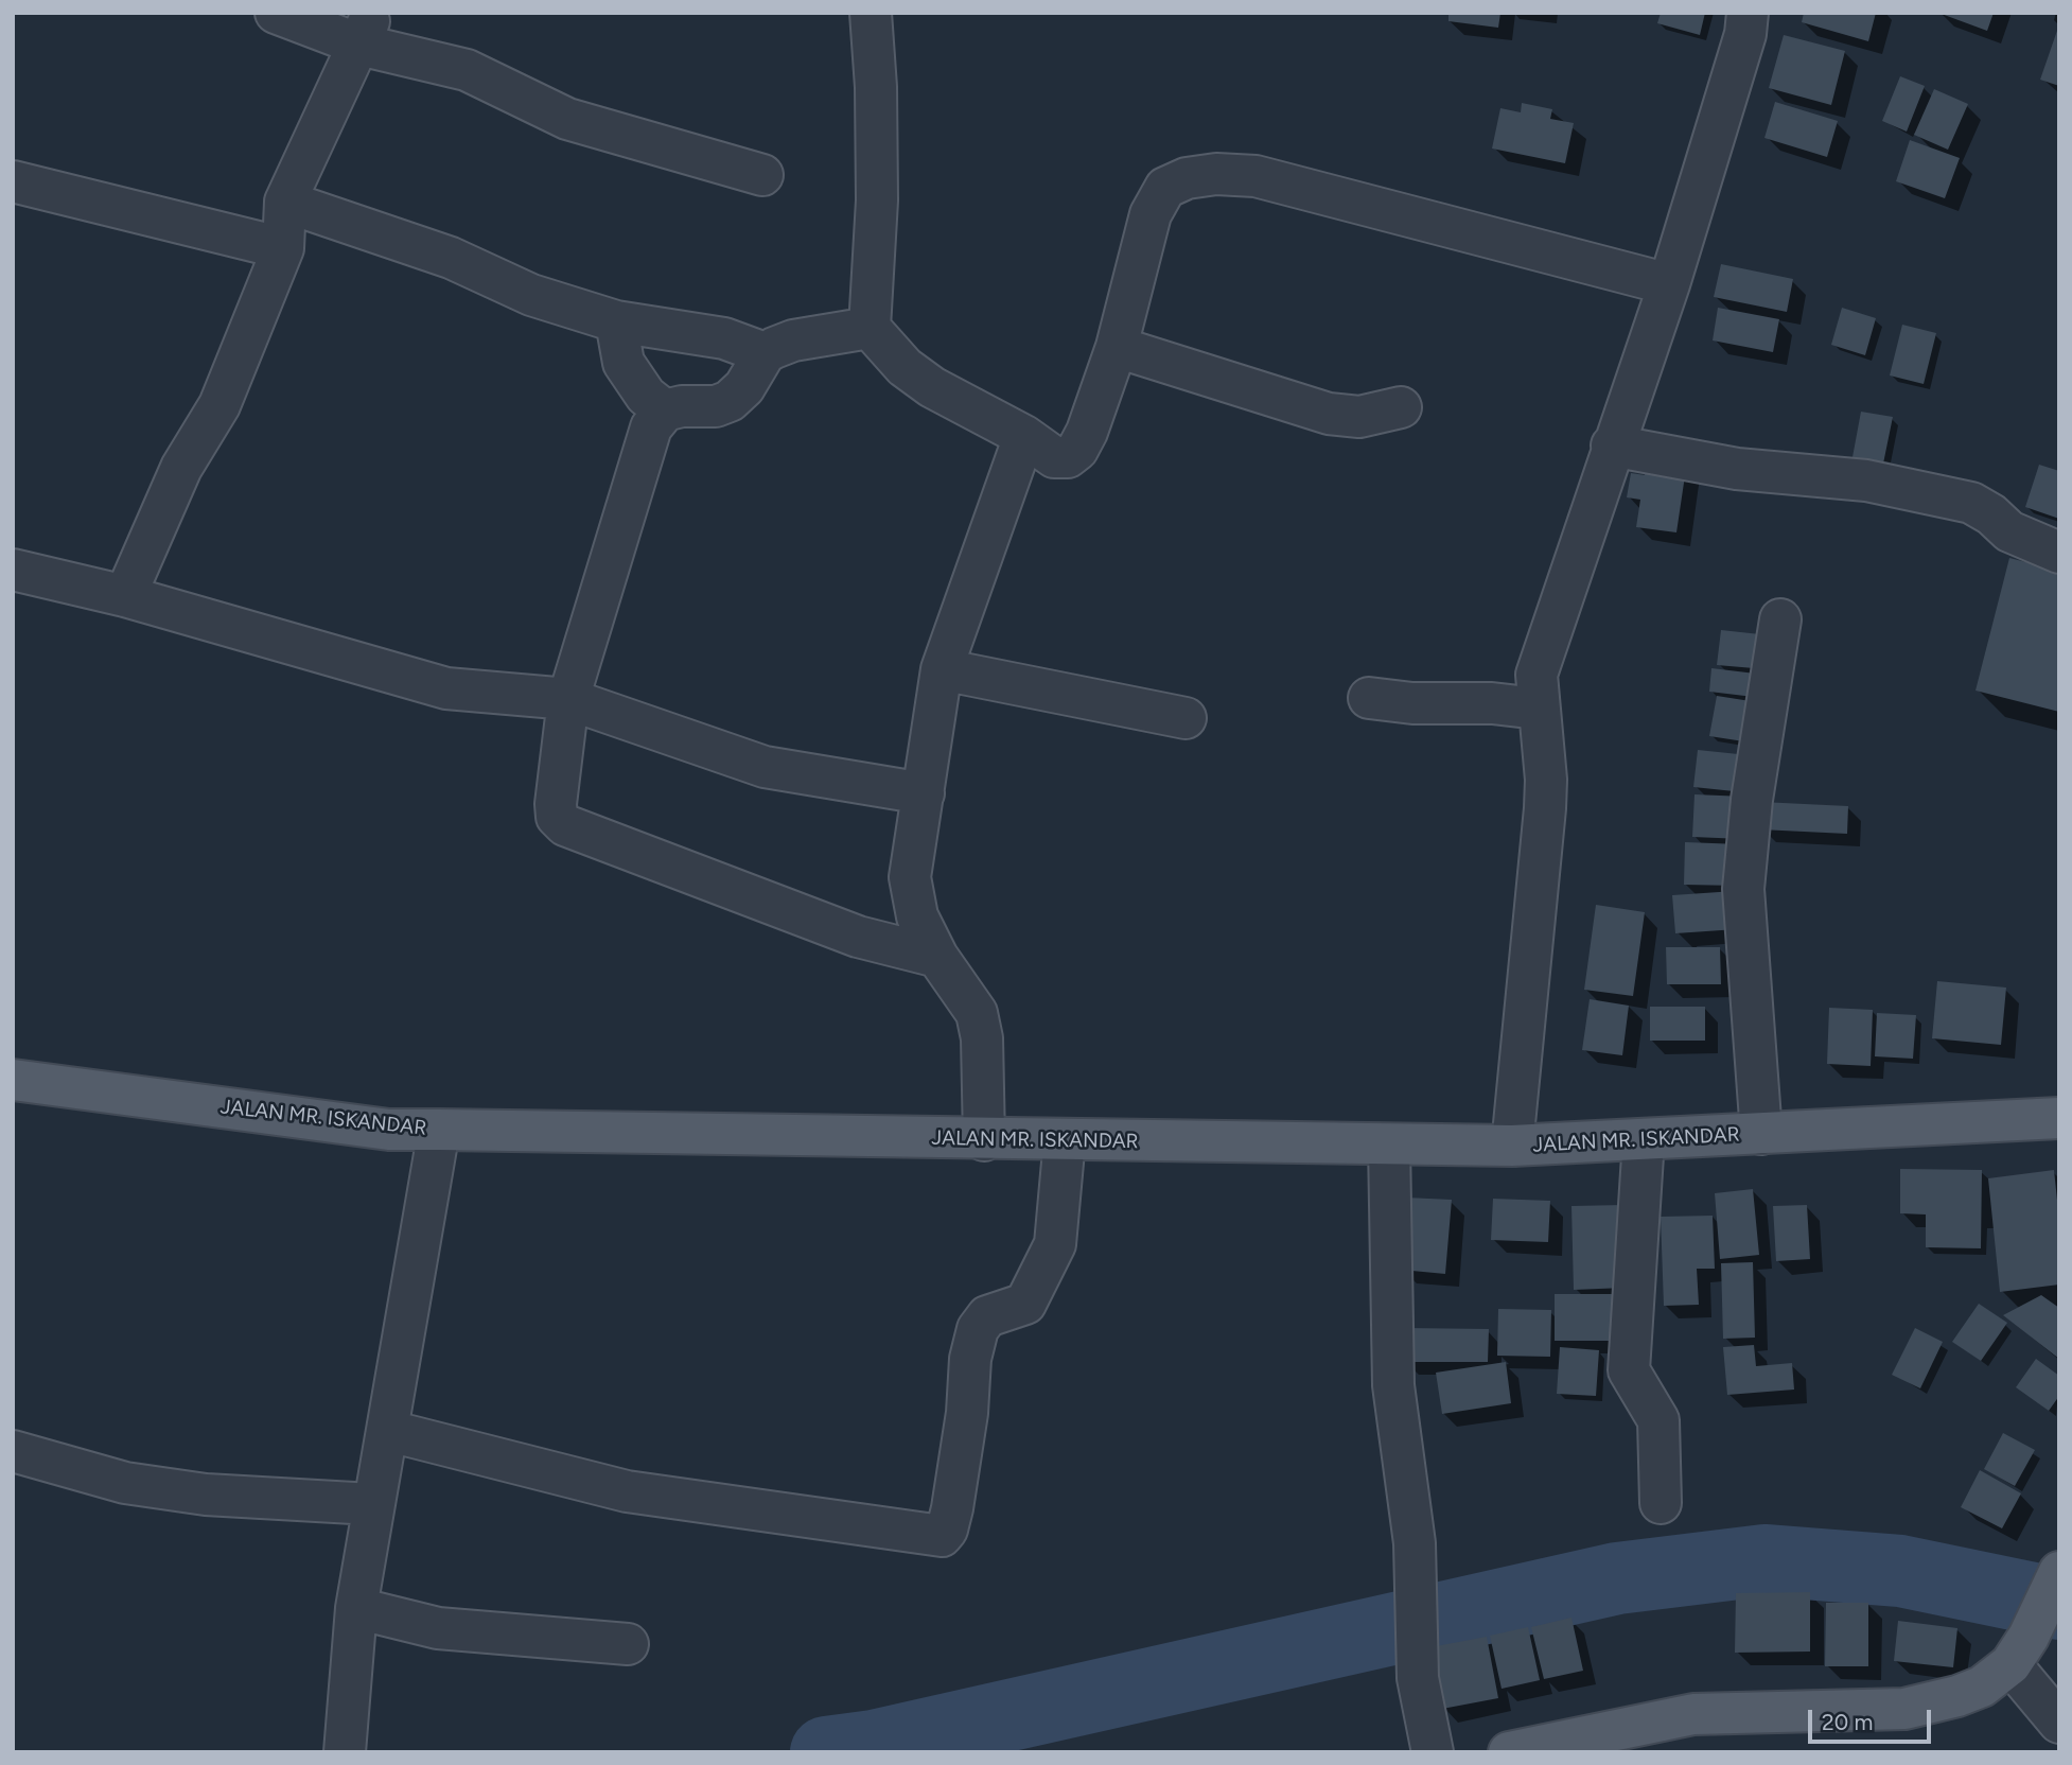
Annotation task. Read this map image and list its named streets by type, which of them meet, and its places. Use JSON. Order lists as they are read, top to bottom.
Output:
{
  "streets": {
    "main road": ["JALAN MR. ISKANDAR"]
  },
  "scale_bar": "20 m"
}
